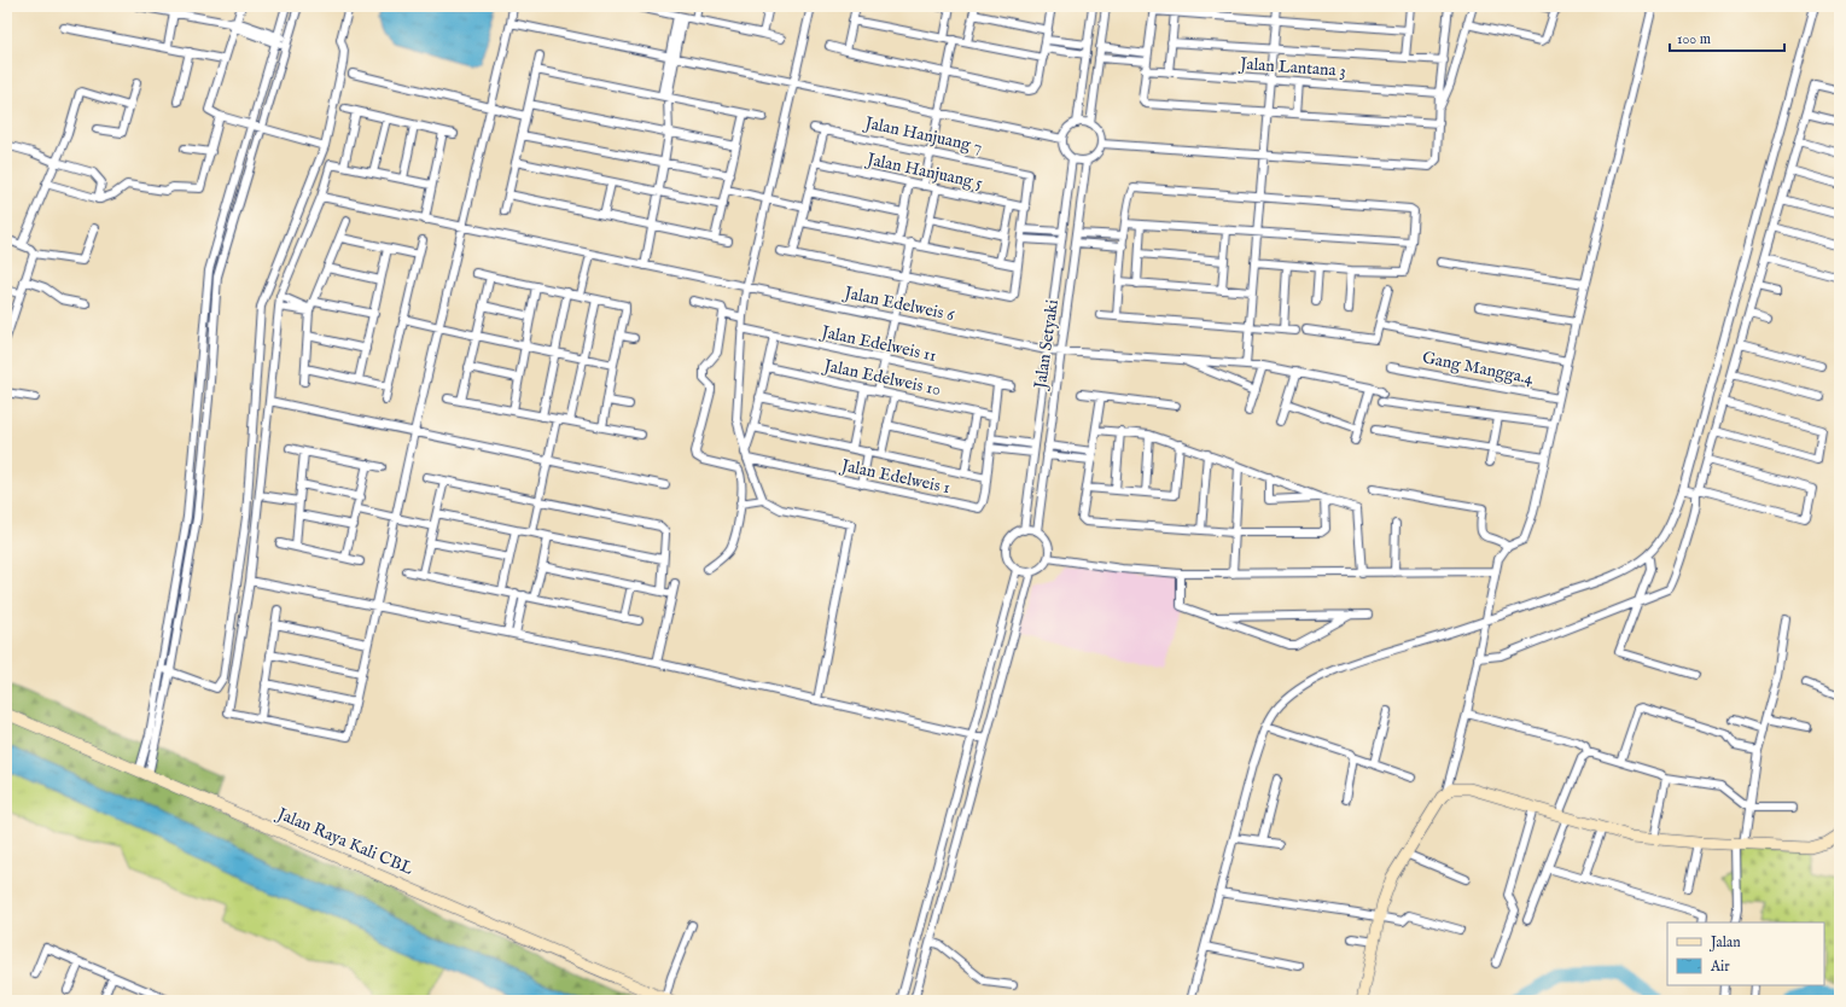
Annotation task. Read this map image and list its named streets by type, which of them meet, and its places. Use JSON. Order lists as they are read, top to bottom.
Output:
{
  "streets": {
    "main road": ["Jalan Raya Kali CBL"],
    "street": [
      "Jalan Lantana 3",
      "Jalan Hanjuang 7",
      "Jalan Hanjuang 5",
      "Jalan Edelweis 6",
      "Jalan Edelweis 11",
      "Jalan Setyaki",
      "Gang Mangga.4",
      "Jalan Edelweis 10",
      "Jalan Edelweis 1"
    ]
  },
  "crossings": [
    ["Jalan Hanjuang 7", "Jalan Hanjuang 5"],
    ["Jalan Edelweis 6", "Jalan Setyaki"],
    ["Jalan Edelweis 11", "Jalan Edelweis 1"],
    ["Jalan Edelweis 10", "Jalan Edelweis 1"]
  ],
  "legend": ["Jalan", "Air"],
  "scale_bar": "100 m"
}
